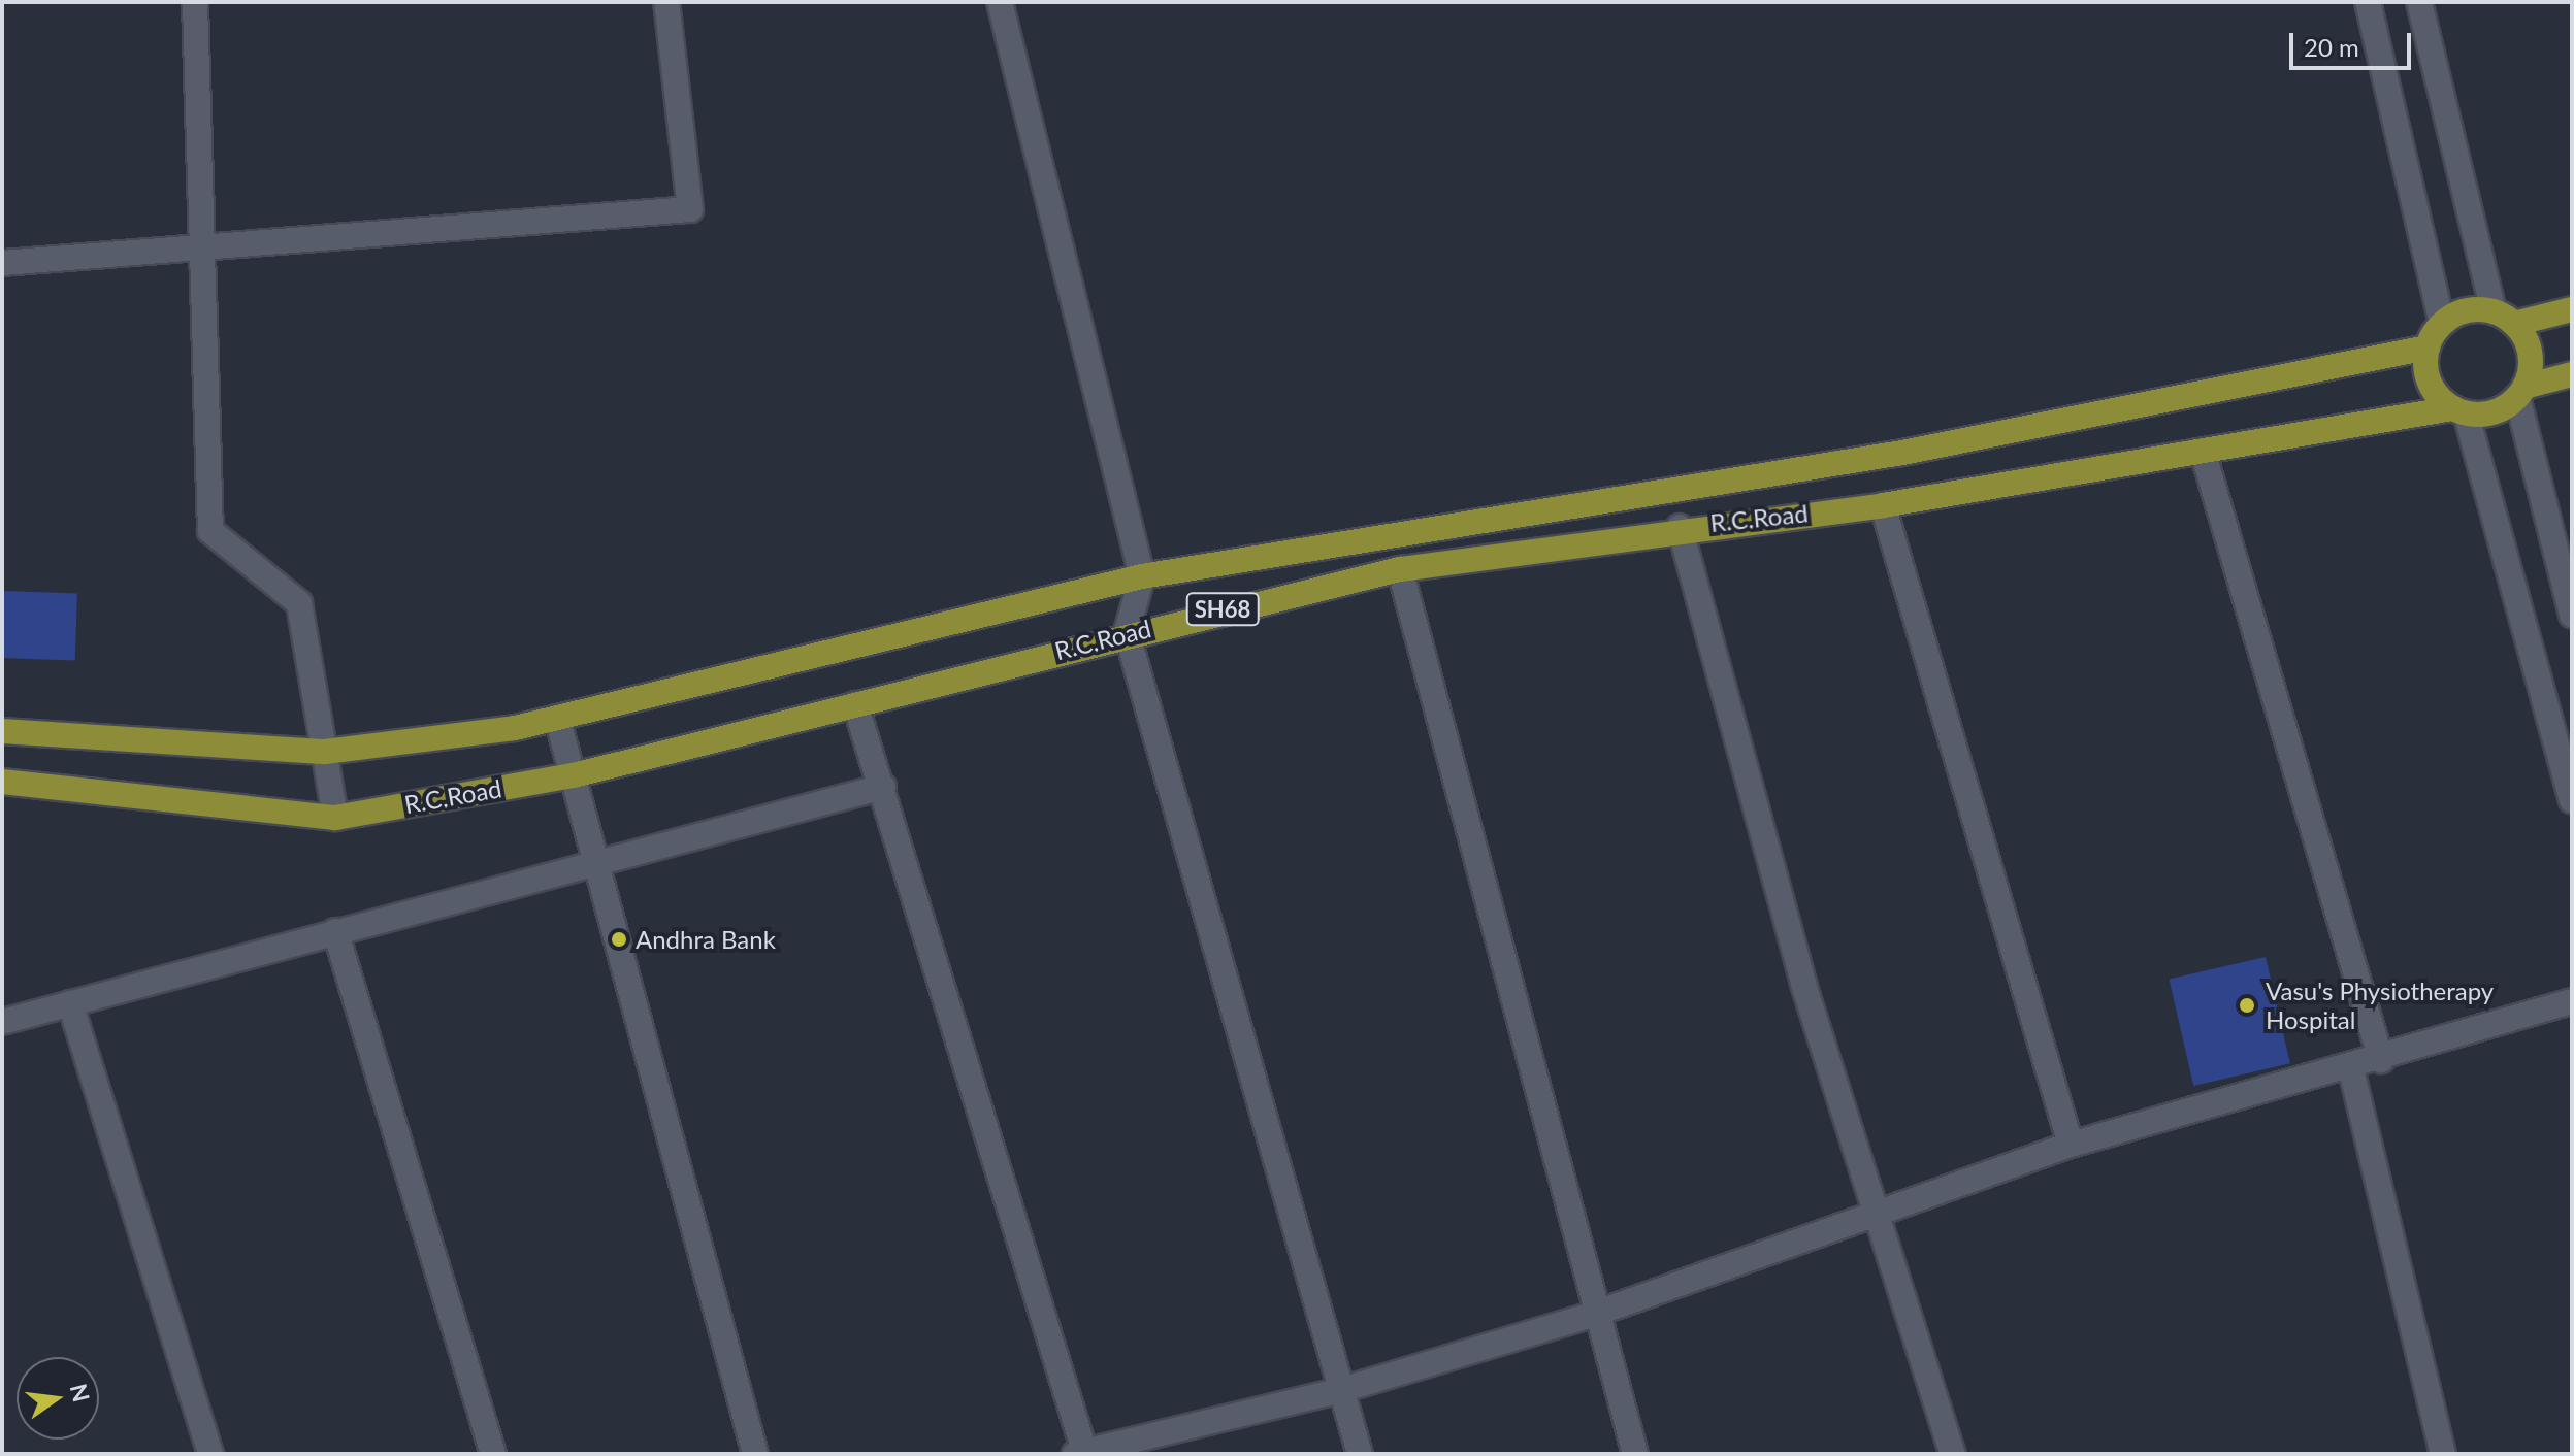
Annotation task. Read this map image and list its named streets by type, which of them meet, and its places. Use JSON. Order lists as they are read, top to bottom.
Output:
{
  "streets": {
    "main road": ["R.C.Road", "SH68"]
  },
  "crossings": [
    ["R.C.Road", "SH68"]
  ],
  "places": ["Andhra Bank", "Vasu's Physiotherapy Hospital"],
  "scale_bar": "20 m",
  "north": "right"
}
